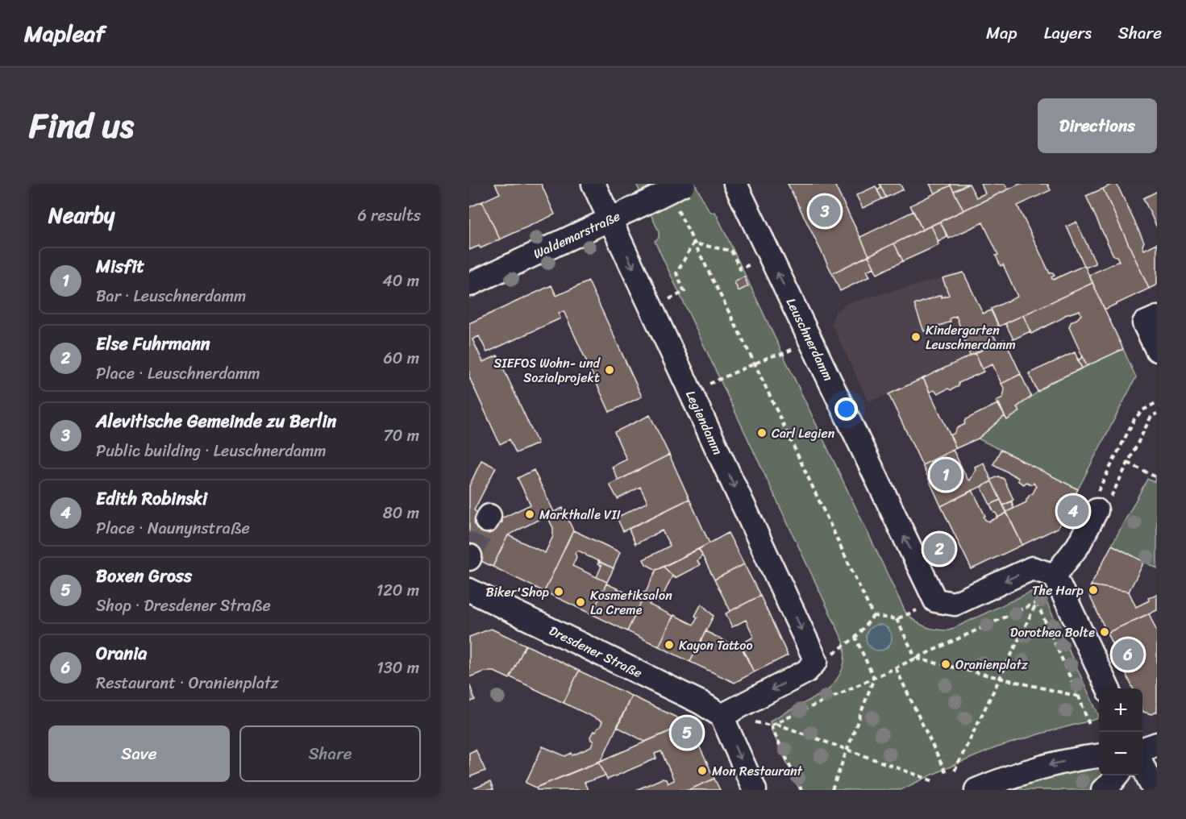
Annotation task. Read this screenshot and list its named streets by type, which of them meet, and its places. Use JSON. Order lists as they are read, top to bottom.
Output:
{
  "streets": {
    "street": [
      "Waldemarstraße",
      "Leuschnerdamm",
      "Legiendamm",
      "Dresdener Straße"
    ]
  },
  "crossings": [
    ["Waldemarstraße", "Legiendamm"]
  ],
  "one_way": ["Leuschnerdamm", "Legiendamm"],
  "places": [
    "Kindergarten Leuschnerdamm",
    "SIEFOS Wohn- und Sozialprojekt",
    "Carl Legien",
    "Markthalle VII",
    "The Harp",
    "Biker'Shop",
    "Kosmetiksalon La Creme",
    "Dorothea Bolte",
    "Kayon Tattoo",
    "Oranienplatz",
    "Mon Restaurant"
  ],
  "page": {
    "header": "Mapleaf",
    "nav": ["Map", "Layers", "Share"],
    "title": "Find us",
    "buttons": [
      "Directions",
      ["Save", "Share"]
    ],
    "heading": ["Nearby", "6 results"],
    "pins": [
      "3",
      "1",
      "4",
      "2",
      "6",
      "5"
    ],
    "list": [
      {
        "mark": "1",
        "name": "Misfit",
        "note": "Bar · Leuschnerdamm",
        "value": "40 m"
      },
      {
        "mark": "2",
        "name": "Else Fuhrmann",
        "note": "Place · Leuschnerdamm",
        "value": "60 m"
      },
      {
        "mark": "3",
        "name": "Alevitische Gemeinde zu Berlin",
        "note": "Public building · Leuschnerdamm",
        "value": "70 m"
      },
      {
        "mark": "4",
        "name": "Edith Robinski",
        "note": "Place · Naunynstraße",
        "value": "80 m"
      },
      {
        "mark": "5",
        "name": "Boxen Gross",
        "note": "Shop · Dresdener Straße",
        "value": "120 m"
      },
      {
        "mark": "6",
        "name": "Orania",
        "note": "Restaurant · Oranienplatz",
        "value": "130 m"
      }
    ],
    "map_buttons": ["+", "−"]
  }
}
